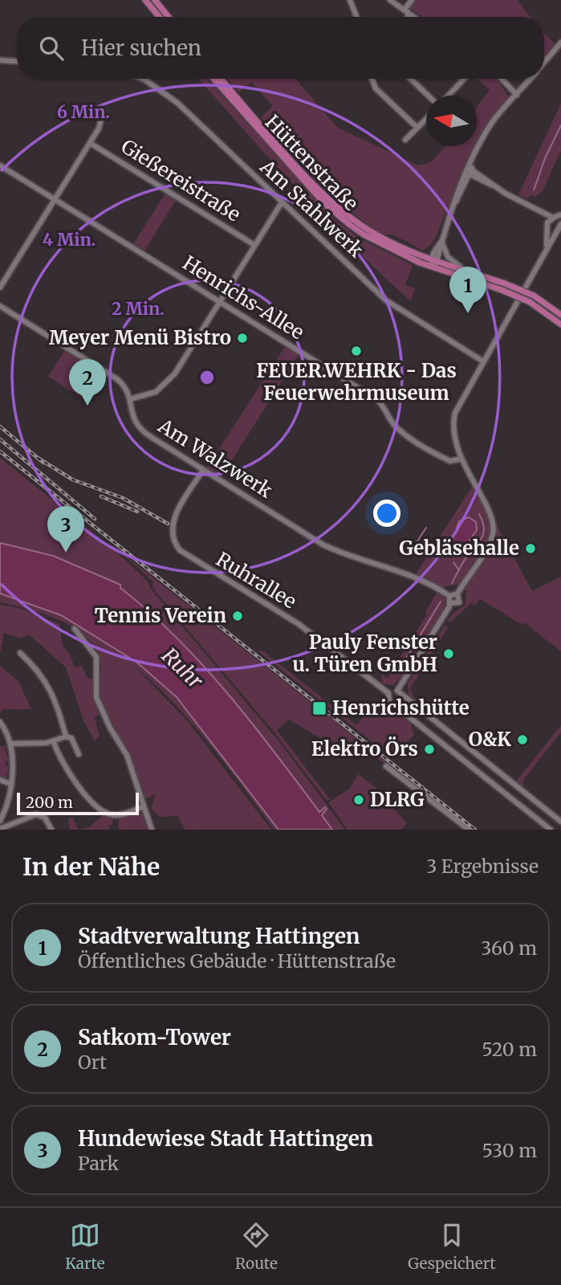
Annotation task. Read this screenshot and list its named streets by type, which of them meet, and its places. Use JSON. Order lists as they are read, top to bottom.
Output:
{
  "streets": {
    "main road": ["Hüttenstraße"],
    "street": [
      "Gießereistraße",
      "Am Stahlwerk",
      "Henrichs-Allee",
      "Am Walzwerk",
      "Ruhrallee"
    ]
  },
  "crossings": [
    ["Am Walzwerk", "Ruhrallee"]
  ],
  "water": ["Ruhr"],
  "places": {
    "other": [
      "Meyer Menü Bistro",
      "FEUER.WEHRK - Das Feuerwehrmuseum",
      "Gebläsehalle",
      "Tennis Verein",
      "Pauly Fenster u. Türen GmbH",
      "O&K",
      "Elektro Örs",
      "DLRG"
    ],
    "transit": ["Henrichshütte"]
  },
  "scale_bar": "200 m",
  "north": "left",
  "page": {
    "search": "Hier suchen",
    "pins": ["1", "2", "3"],
    "scale": "200 m",
    "heading": ["In der Nähe", "3 Ergebnisse"],
    "list": [
      {
        "mark": "1",
        "name": "Stadtverwaltung Hattingen",
        "note": "Öffentliches Gebäude · Hüttenstraße",
        "value": "360 m"
      },
      {
        "mark": "2",
        "name": "Satkom-Tower",
        "note": "Ort",
        "value": "520 m"
      },
      {
        "mark": "3",
        "name": "Hundewiese Stadt Hattingen",
        "note": "Park",
        "value": "530 m"
      }
    ],
    "nav": ["Karte", "Route", "Gespeichert"]
  },
  "rings": ["6 Min.", "4 Min.", "2 Min."]
}
